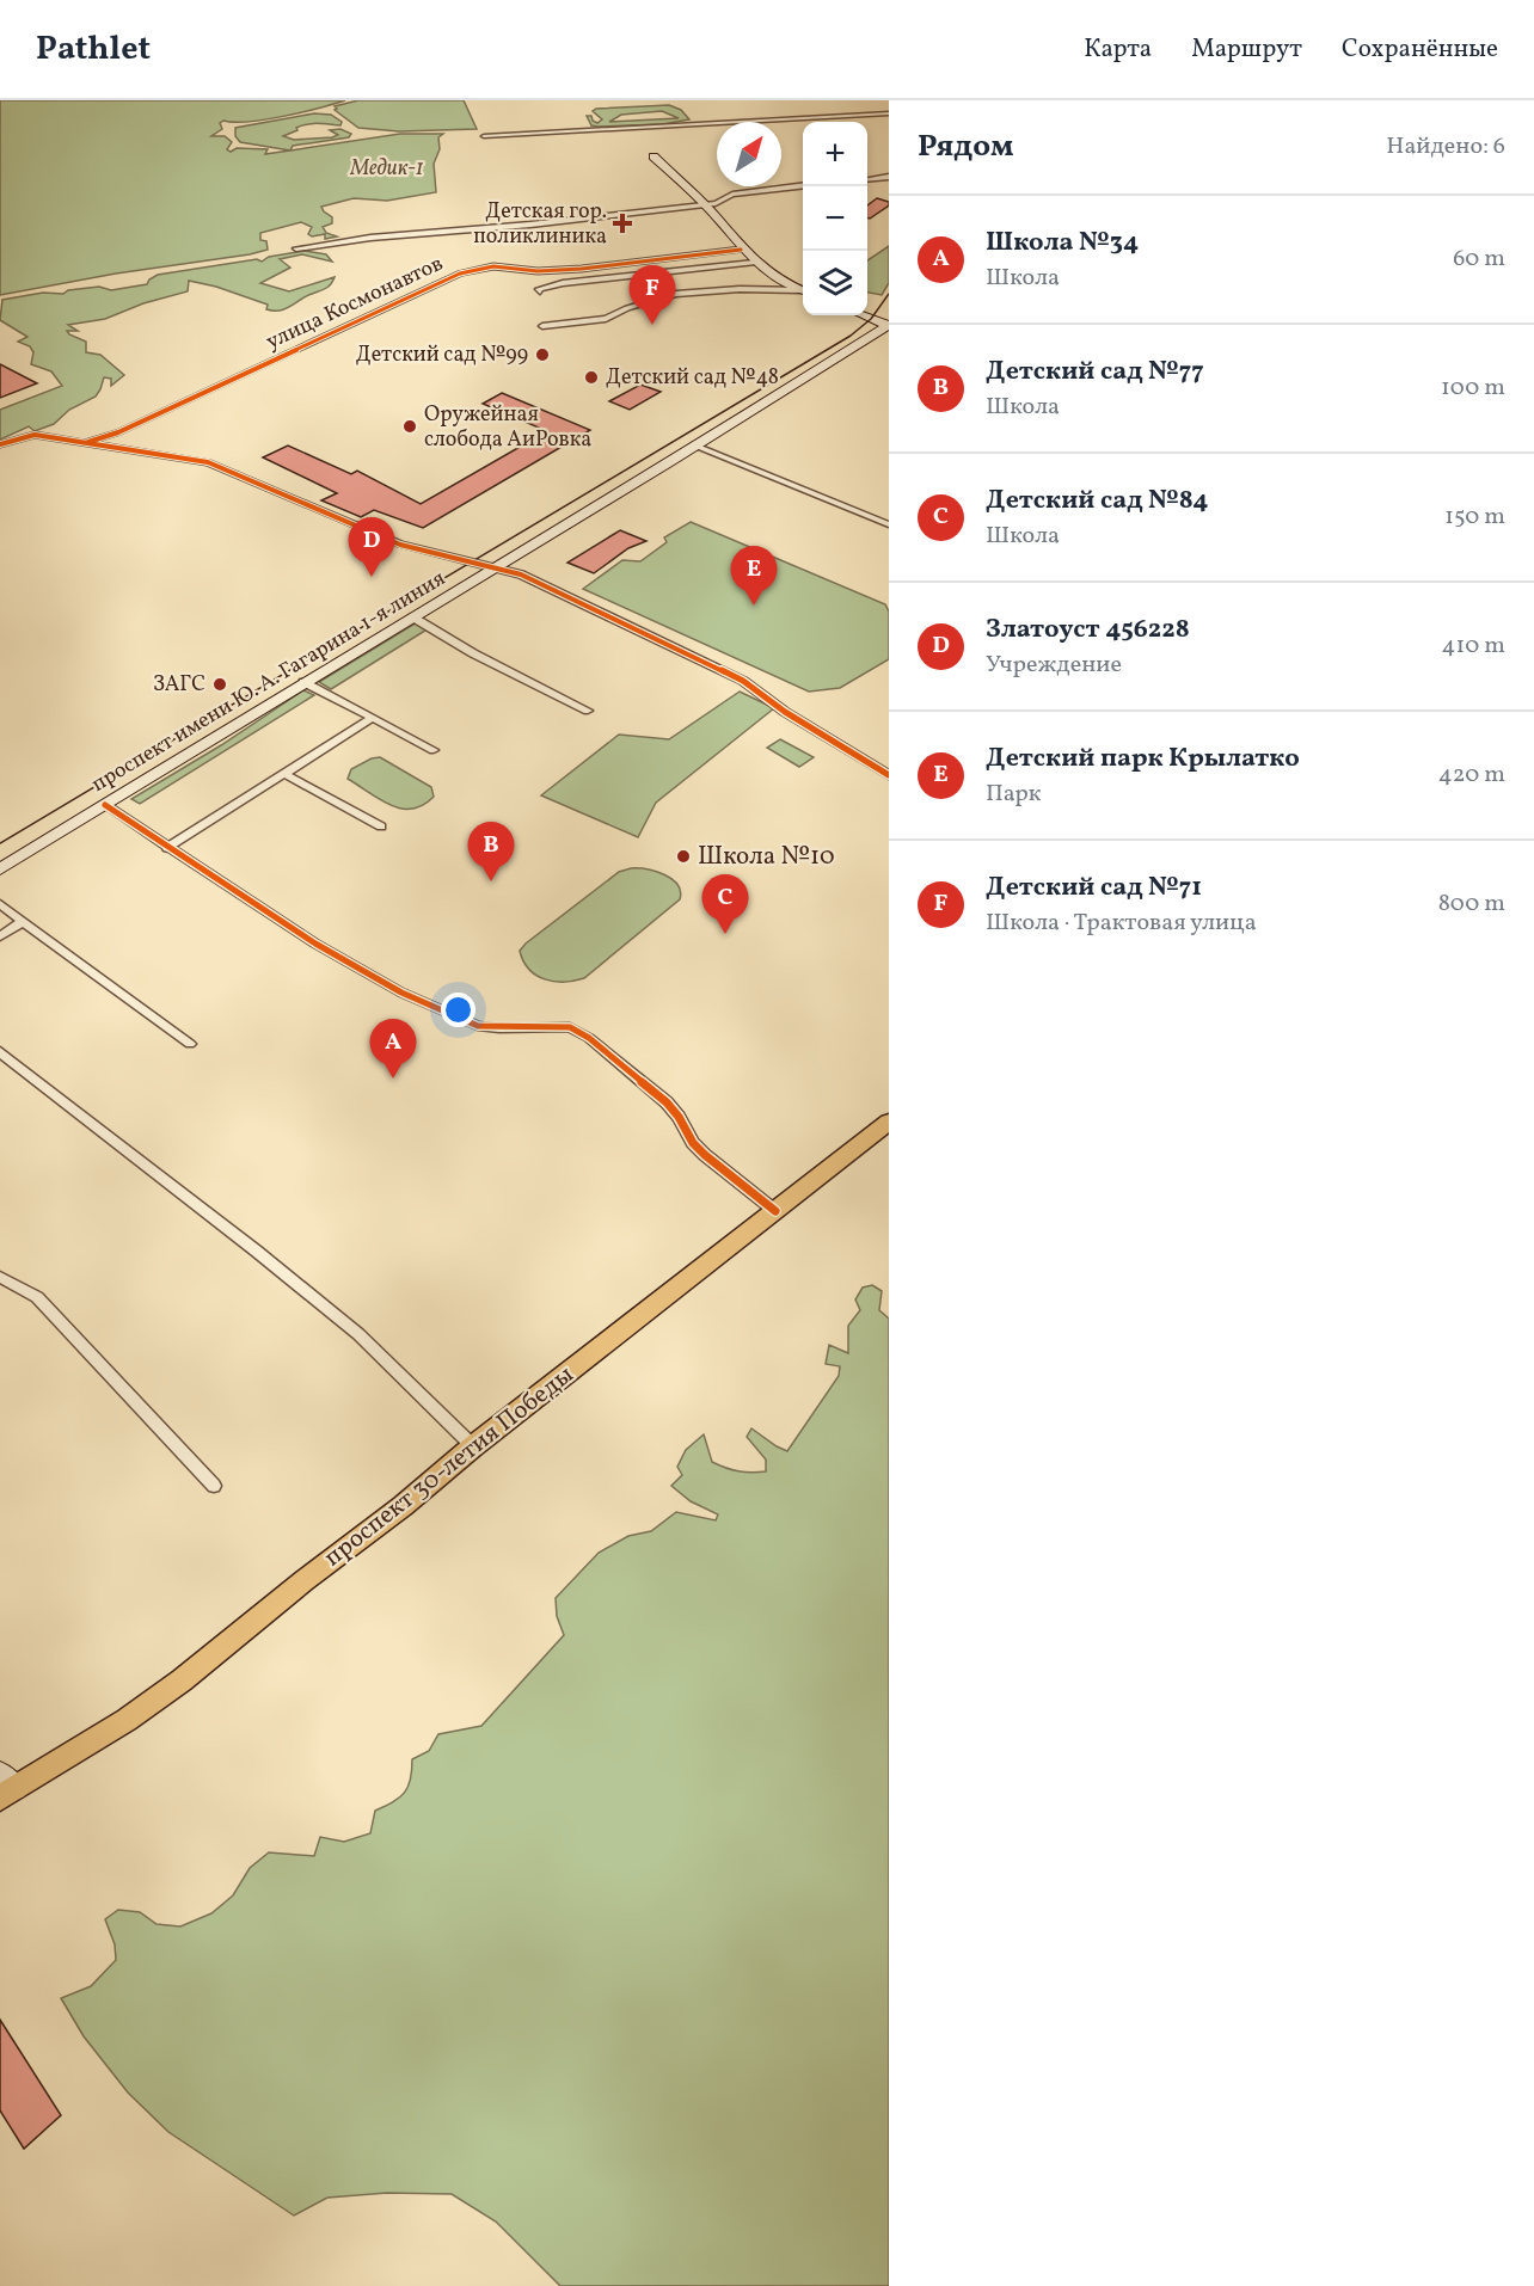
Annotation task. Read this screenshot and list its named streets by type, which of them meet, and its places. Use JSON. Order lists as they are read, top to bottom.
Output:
{
  "streets": {
    "main road": ["проспект имени Ю. А. Гагарина 1-я линия", "проспект 30-летия Победы"],
    "street": ["улица Космонавтов"]
  },
  "parks": ["Медик-1"],
  "places": {
    "health": ["Детская гор. поликлиника"],
    "other": [
      "Детский сад №99",
      "Детский сад №48",
      "Оружейная слобода АиРовка",
      "ЗАГС",
      "Школа №10"
    ]
  },
  "north": "top right",
  "page": {
    "header": "Pathlet",
    "nav": ["Карта", "Маршрут", "Сохранённые"],
    "heading": ["Рядом", "Найдено: 6"],
    "map_buttons": ["+", "−"],
    "list": [
      {
        "mark": "A",
        "name": "Школа №34",
        "note": "Школа",
        "value": "60 m"
      },
      {
        "mark": "B",
        "name": "Детский сад №77",
        "note": "Школа",
        "value": "100 m"
      },
      {
        "mark": "C",
        "name": "Детский сад №84",
        "note": "Школа",
        "value": "150 m"
      },
      {
        "mark": "D",
        "name": "Златоуст 456228",
        "note": "Учреждение",
        "value": "410 m"
      },
      {
        "mark": "E",
        "name": "Детский парк Крылатко",
        "note": "Парк",
        "value": "420 m"
      },
      {
        "mark": "F",
        "name": "Детский сад №71",
        "note": "Школа · Трактовая улица",
        "value": "800 m"
      }
    ],
    "pins": [
      "F",
      "D",
      "E",
      "B",
      "C",
      "A"
    ]
  }
}
